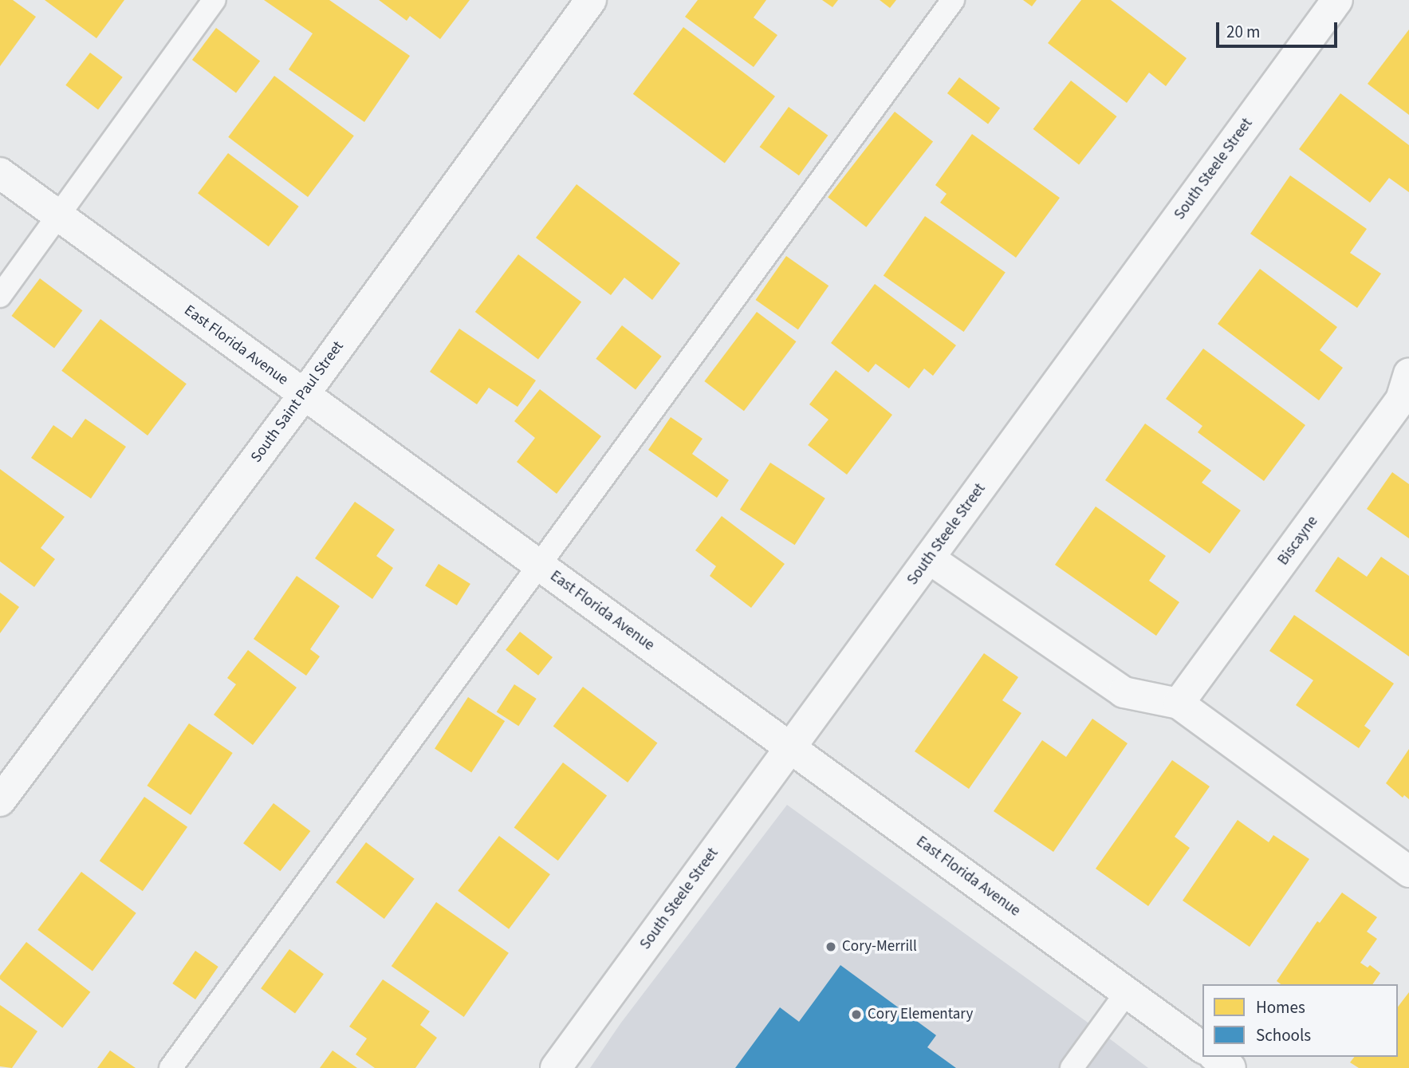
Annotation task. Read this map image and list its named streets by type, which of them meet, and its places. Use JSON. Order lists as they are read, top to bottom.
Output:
{
  "streets": {
    "street": [
      "South Steele Street",
      "East Florida Avenue",
      "South Saint Paul Street",
      "Biscayne"
    ]
  },
  "crossings": [
    ["South Steele Street", "East Florida Avenue"],
    ["East Florida Avenue", "South Saint Paul Street"]
  ],
  "places": ["Cory-Merrill", "Cory Elementary"],
  "legend": ["Homes", "Schools"],
  "scale_bar": "20 m"
}
